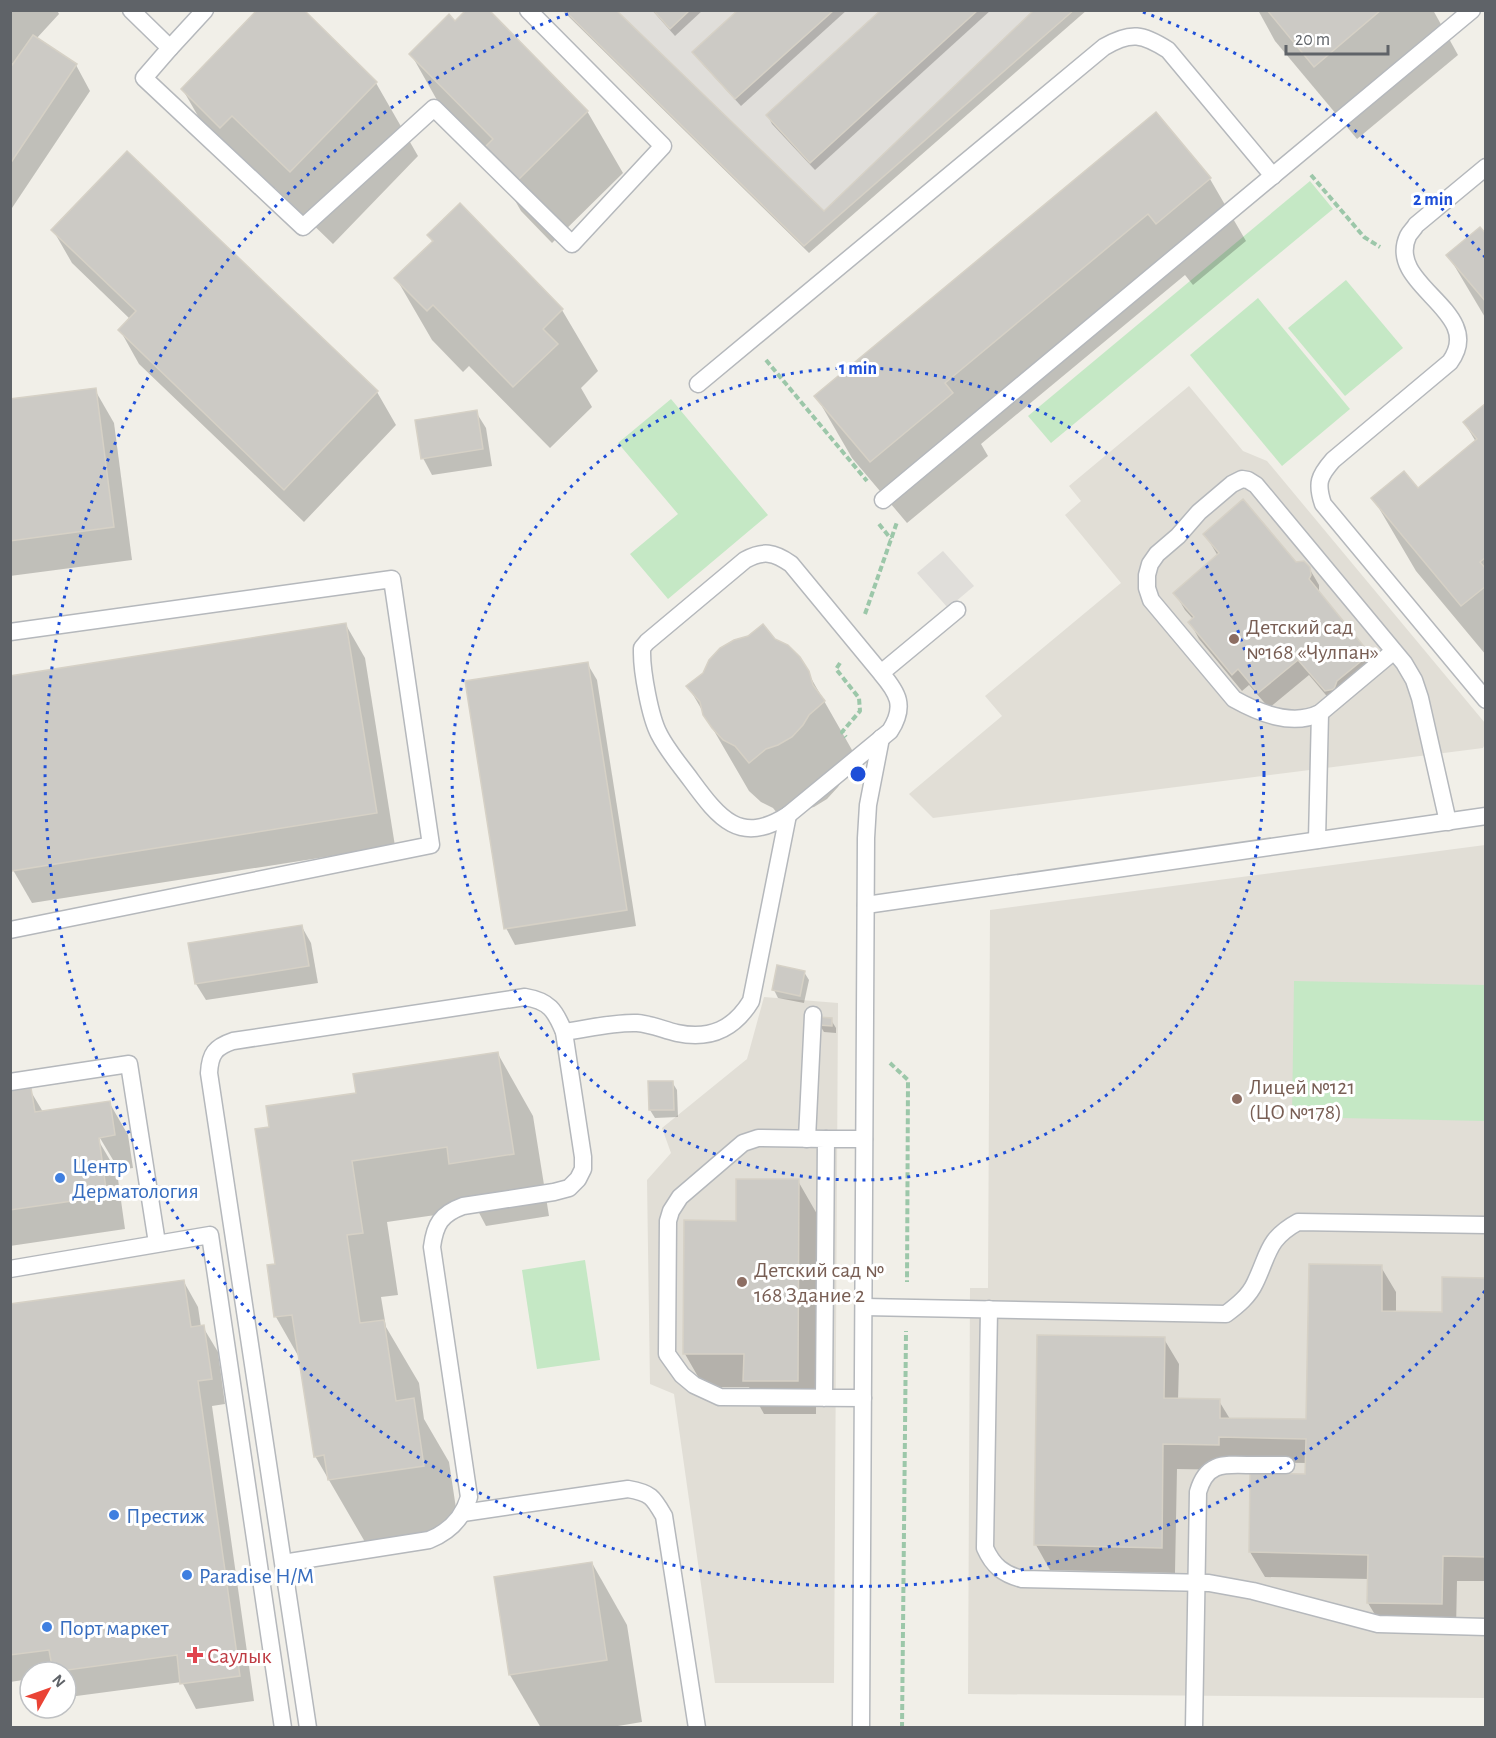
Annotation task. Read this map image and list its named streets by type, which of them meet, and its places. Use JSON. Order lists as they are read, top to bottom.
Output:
{
  "places": {
    "other": [
      "Детский сад №168 «Чулпан»",
      "Лицей №121 (ЦО №178)",
      "Центр Дерматология",
      "Детский сад № 168 Здание 2",
      "Престиж",
      "Paradise H/M",
      "Порт маркет"
    ],
    "health": ["Саулык"]
  },
  "scale_bar": "20 m",
  "north": "top right",
  "rings": ["2 min", "1 min"]
}
